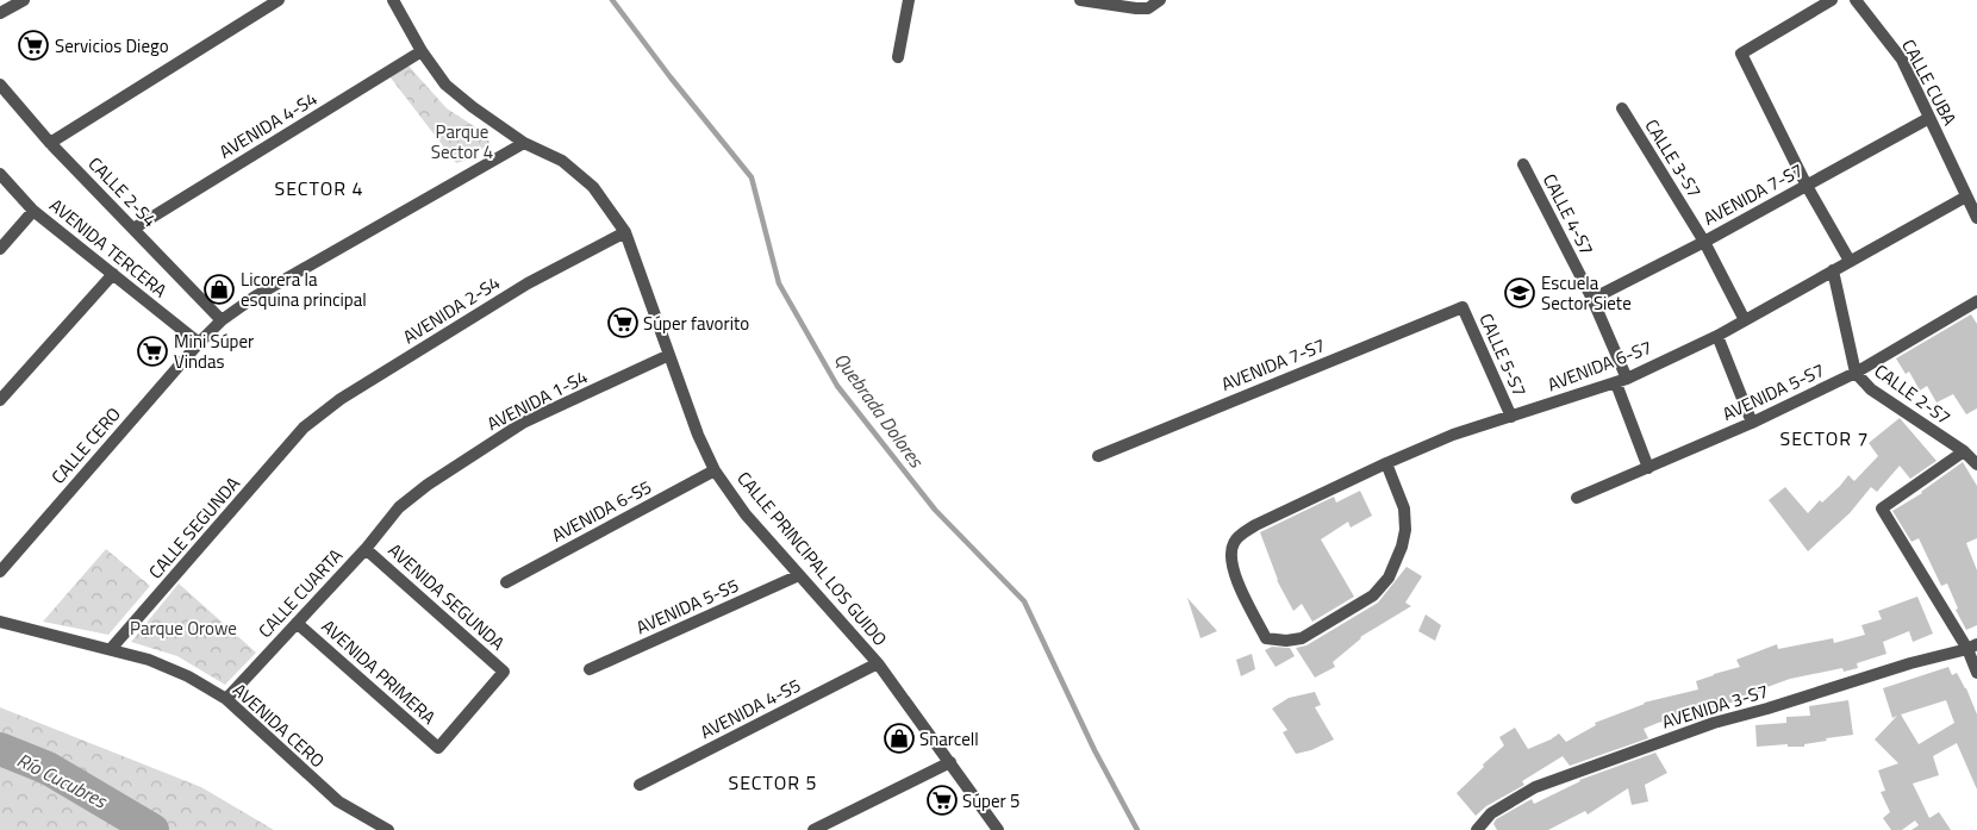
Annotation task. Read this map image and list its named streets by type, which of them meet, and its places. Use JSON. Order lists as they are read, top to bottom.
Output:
{
  "streets": {
    "street": [
      "CALLE CUBA",
      "AVENIDA 4-S4",
      "CALLE 3-S7",
      "CALLE 2-S4",
      "AVENIDA 7-S7",
      "CALLE 4-S7",
      "AVENIDA TERCERA",
      "AVENIDA 2-S4",
      "CALLE 5-S7",
      "AVENIDA 6-S7",
      "AVENIDA 5-S7",
      "CALLE 2-S7",
      "AVENIDA 1-S4",
      "CALLE CERO",
      "AVENIDA 6-S5",
      "CALLE SEGUNDA",
      "CALLE PRINCIPAL LOS GUIDO",
      "CALLE CUARTA",
      "AVENIDA SEGUNDA",
      "AVENIDA 5-S5",
      "AVENIDA PRIMERA",
      "AVENIDA 3-S7",
      "AVENIDA 4-S5",
      "AVENIDA CERO"
    ]
  },
  "crossings": [
    ["CALLE CUBA", "AVENIDA 7-S7"],
    ["CALLE CUBA", "AVENIDA 6-S7"],
    ["AVENIDA 4-S4", "CALLE 2-S4"],
    ["AVENIDA 4-S4", "CALLE PRINCIPAL LOS GUIDO"],
    ["CALLE 3-S7", "AVENIDA 7-S7"],
    ["CALLE 3-S7", "AVENIDA 6-S7"],
    ["CALLE 2-S4", "CALLE CERO"],
    ["AVENIDA 7-S7", "CALLE 4-S7"],
    ["AVENIDA 7-S7", "CALLE 5-S7"],
    ["CALLE 4-S7", "AVENIDA 6-S7"],
    ["CALLE 4-S7", "AVENIDA 5-S7"],
    ["AVENIDA TERCERA", "CALLE CERO"],
    ["AVENIDA 2-S4", "CALLE SEGUNDA"],
    ["AVENIDA 2-S4", "CALLE PRINCIPAL LOS GUIDO"],
    ["CALLE 5-S7", "AVENIDA 6-S7"],
    ["AVENIDA 6-S7", "CALLE 2-S7"],
    ["AVENIDA 5-S7", "CALLE 2-S7"],
    ["AVENIDA 1-S4", "CALLE PRINCIPAL LOS GUIDO"],
    ["AVENIDA 1-S4", "CALLE CUARTA"],
    ["CALLE CERO", "CALLE PRINCIPAL LOS GUIDO"],
    ["AVENIDA 6-S5", "CALLE PRINCIPAL LOS GUIDO"],
    ["CALLE SEGUNDA", "AVENIDA CERO"],
    ["CALLE PRINCIPAL LOS GUIDO", "AVENIDA 5-S5"],
    ["CALLE PRINCIPAL LOS GUIDO", "AVENIDA 4-S5"],
    ["CALLE CUARTA", "AVENIDA SEGUNDA"],
    ["CALLE CUARTA", "AVENIDA PRIMERA"],
    ["CALLE CUARTA", "AVENIDA CERO"],
    ["AVENIDA SEGUNDA", "AVENIDA PRIMERA"]
  ],
  "districts": ["SECTOR 4", "SECTOR 7", "SECTOR 5"],
  "water": ["Quebrada Dolores", "Río Cucubres"],
  "parks": ["Parque Sector 4", "Parque Orowe"],
  "places": {
    "supermarket": [
      "Servicios Diego",
      "Súper favorito",
      "Mini Súper Vindas",
      "Súper 5"
    ],
    "shop": ["Licorera la esquina principal", "Snarcell"],
    "school or university": ["Escuela Sector Siete"]
  }
}
